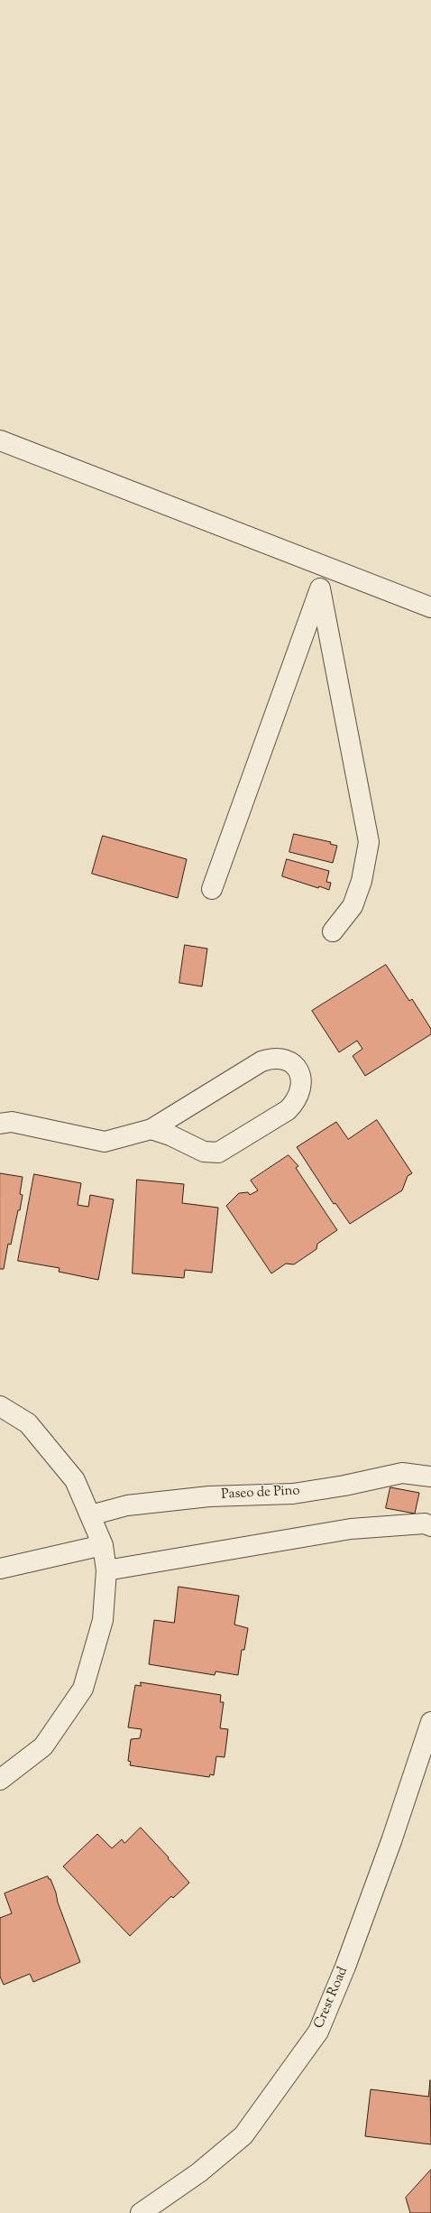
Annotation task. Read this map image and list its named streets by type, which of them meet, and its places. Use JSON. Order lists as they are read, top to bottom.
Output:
{
  "streets": {
    "street": ["Paseo de Pino", "Crest Road"]
  }
}
